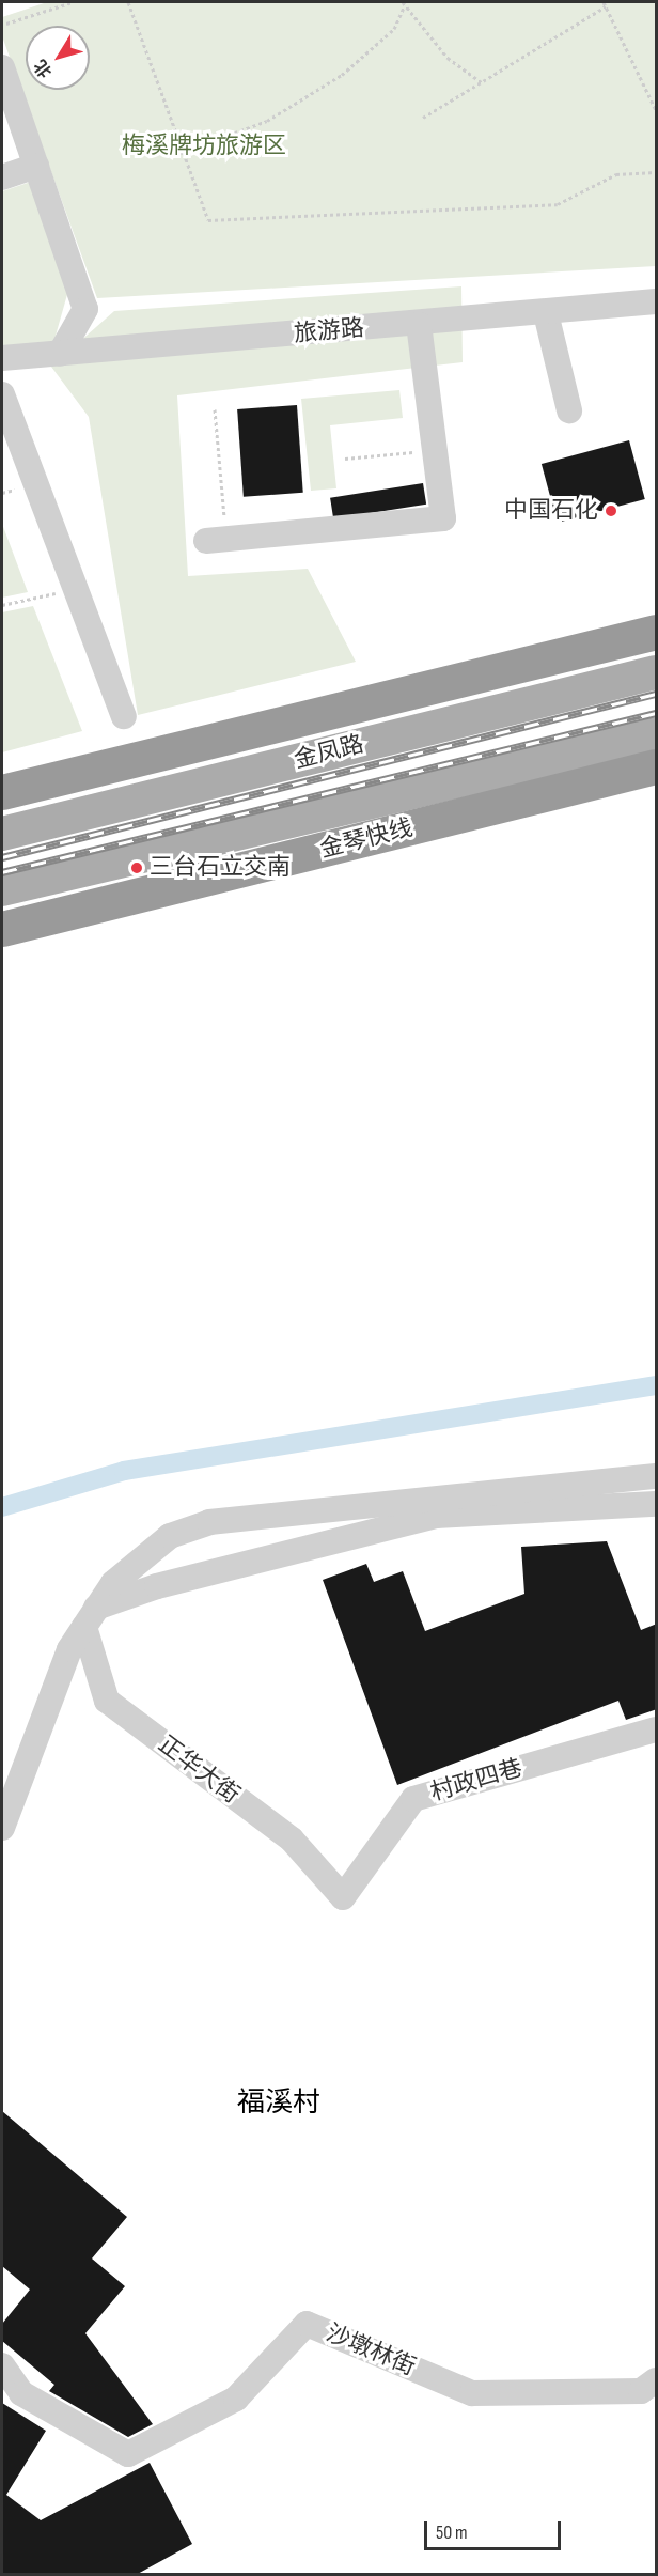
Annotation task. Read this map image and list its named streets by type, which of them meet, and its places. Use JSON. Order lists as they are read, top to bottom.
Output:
{
  "streets": {
    "highway": ["金琴快线"],
    "main road": ["金凤路"],
    "street": [
      "旅游路",
      "正华大街",
      "村政四巷",
      "沙墩林街"
    ]
  },
  "crossings": [
    ["正华大街", "村政四巷"]
  ],
  "districts": ["福溪村"],
  "parks": ["梅溪牌坊旅游区"],
  "places": ["中国石化", "三台石立交南"],
  "scale_bar": "50 m",
  "north": "bottom left"
}
